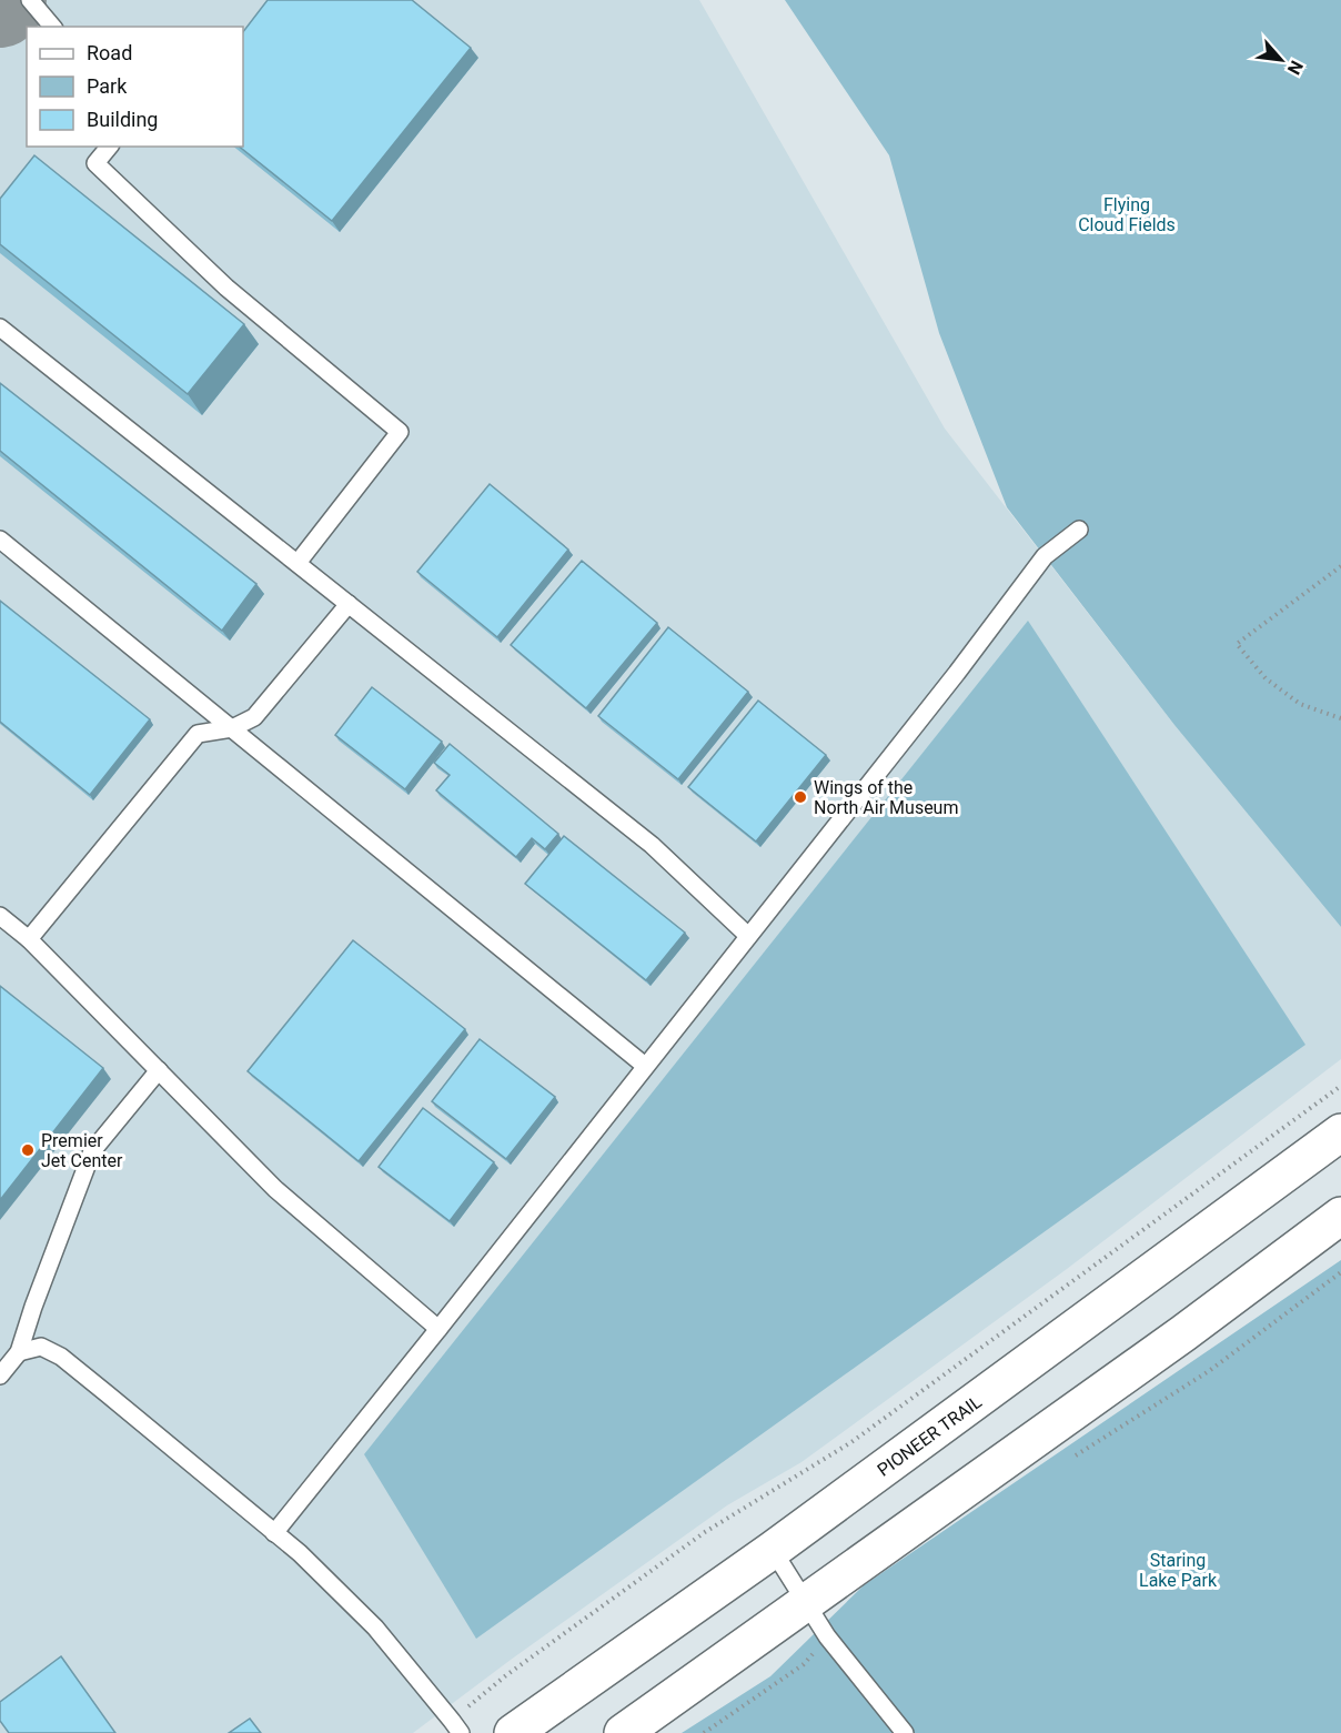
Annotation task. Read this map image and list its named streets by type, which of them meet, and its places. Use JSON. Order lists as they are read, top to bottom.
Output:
{
  "streets": {
    "main road": ["PIONEER TRAIL"]
  },
  "parks": ["Flying Cloud Fields", "Staring Lake Park"],
  "places": ["Wings of the North Air Museum", "Premier Jet Center"],
  "legend": ["Road", "Park", "Building"],
  "north": "bottom right"
}
